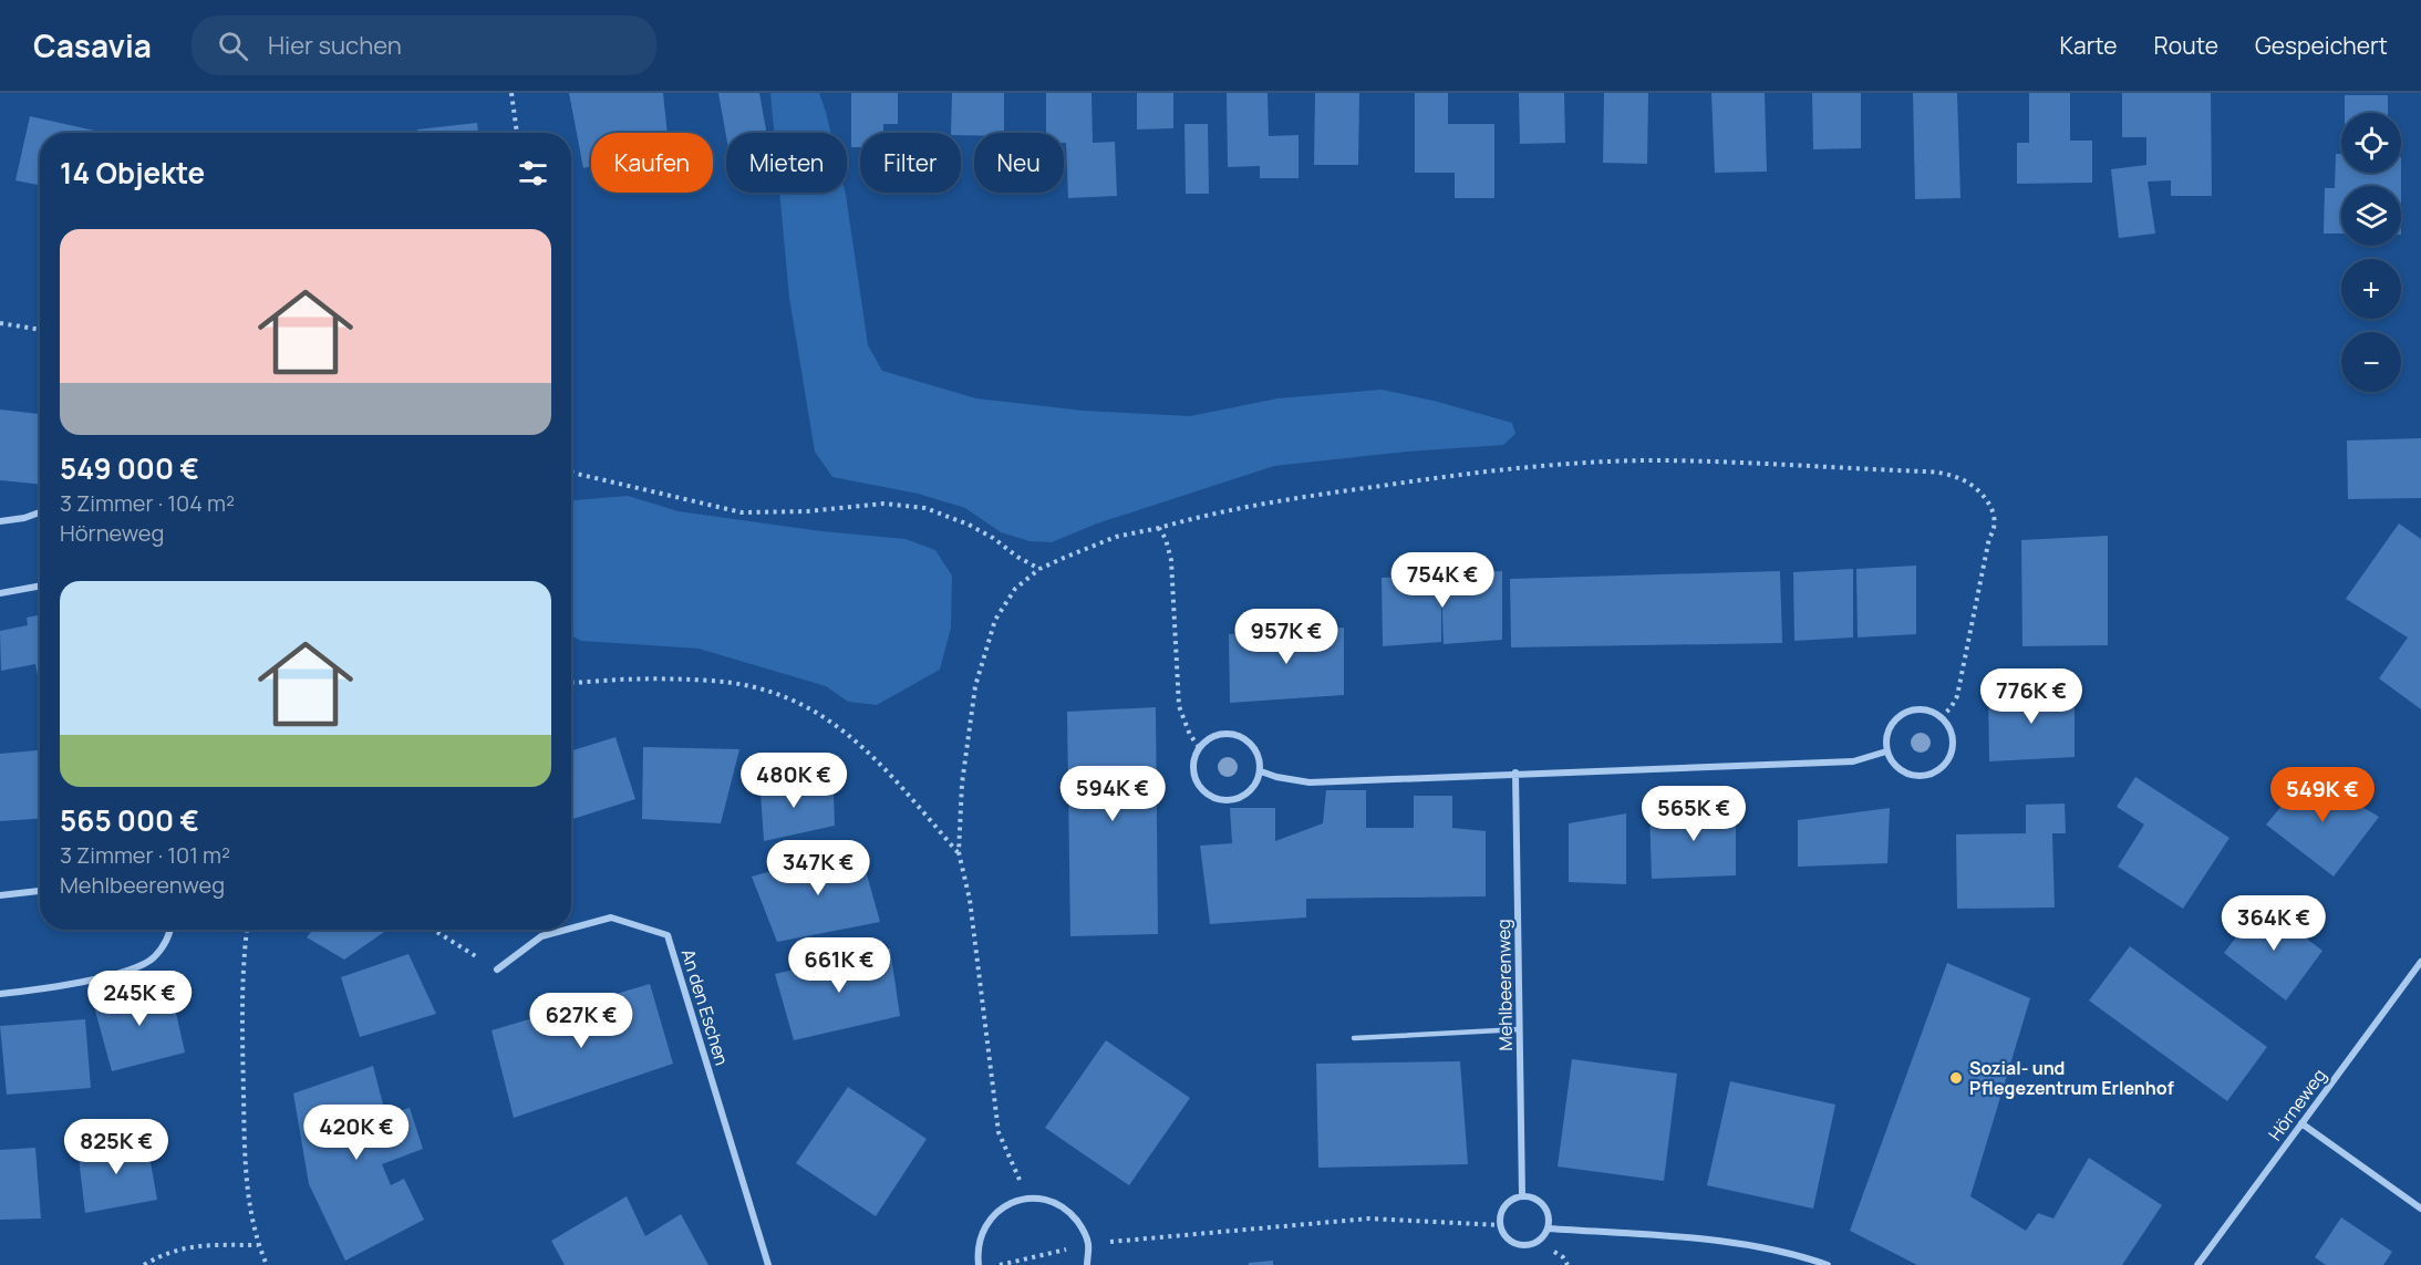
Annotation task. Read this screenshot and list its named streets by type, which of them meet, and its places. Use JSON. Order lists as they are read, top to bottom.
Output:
{
  "streets": {
    "street": ["Mehlbeerenweg", "An den Eschen", "Hörneweg"]
  },
  "places": ["Sozial- und Pflegezentrum Erlenhof"],
  "page": {
    "header": "Casavia",
    "search": "Hier suchen",
    "nav": ["Karte", "Route", "Gespeichert"],
    "map_buttons": ["+", "−"],
    "chip": [
      "Kaufen",
      "Mieten",
      "Filter",
      "Neu"
    ],
    "heading": "14 Objekte",
    "list": [
      {
        "name": "549 000 €",
        "note": "3 Zimmer · 104 m² · Hörneweg"
      },
      {
        "name": "565 000 €",
        "note": "3 Zimmer · 101 m² · Mehlbeerenweg"
      }
    ],
    "price": [
      "754K €",
      "957K €",
      "776K €",
      "480K €",
      "594K €",
      "549K €",
      "565K €",
      "347K €",
      "364K €",
      "661K €",
      "245K €",
      "627K €",
      "420K €",
      "825K €"
    ]
  }
}
